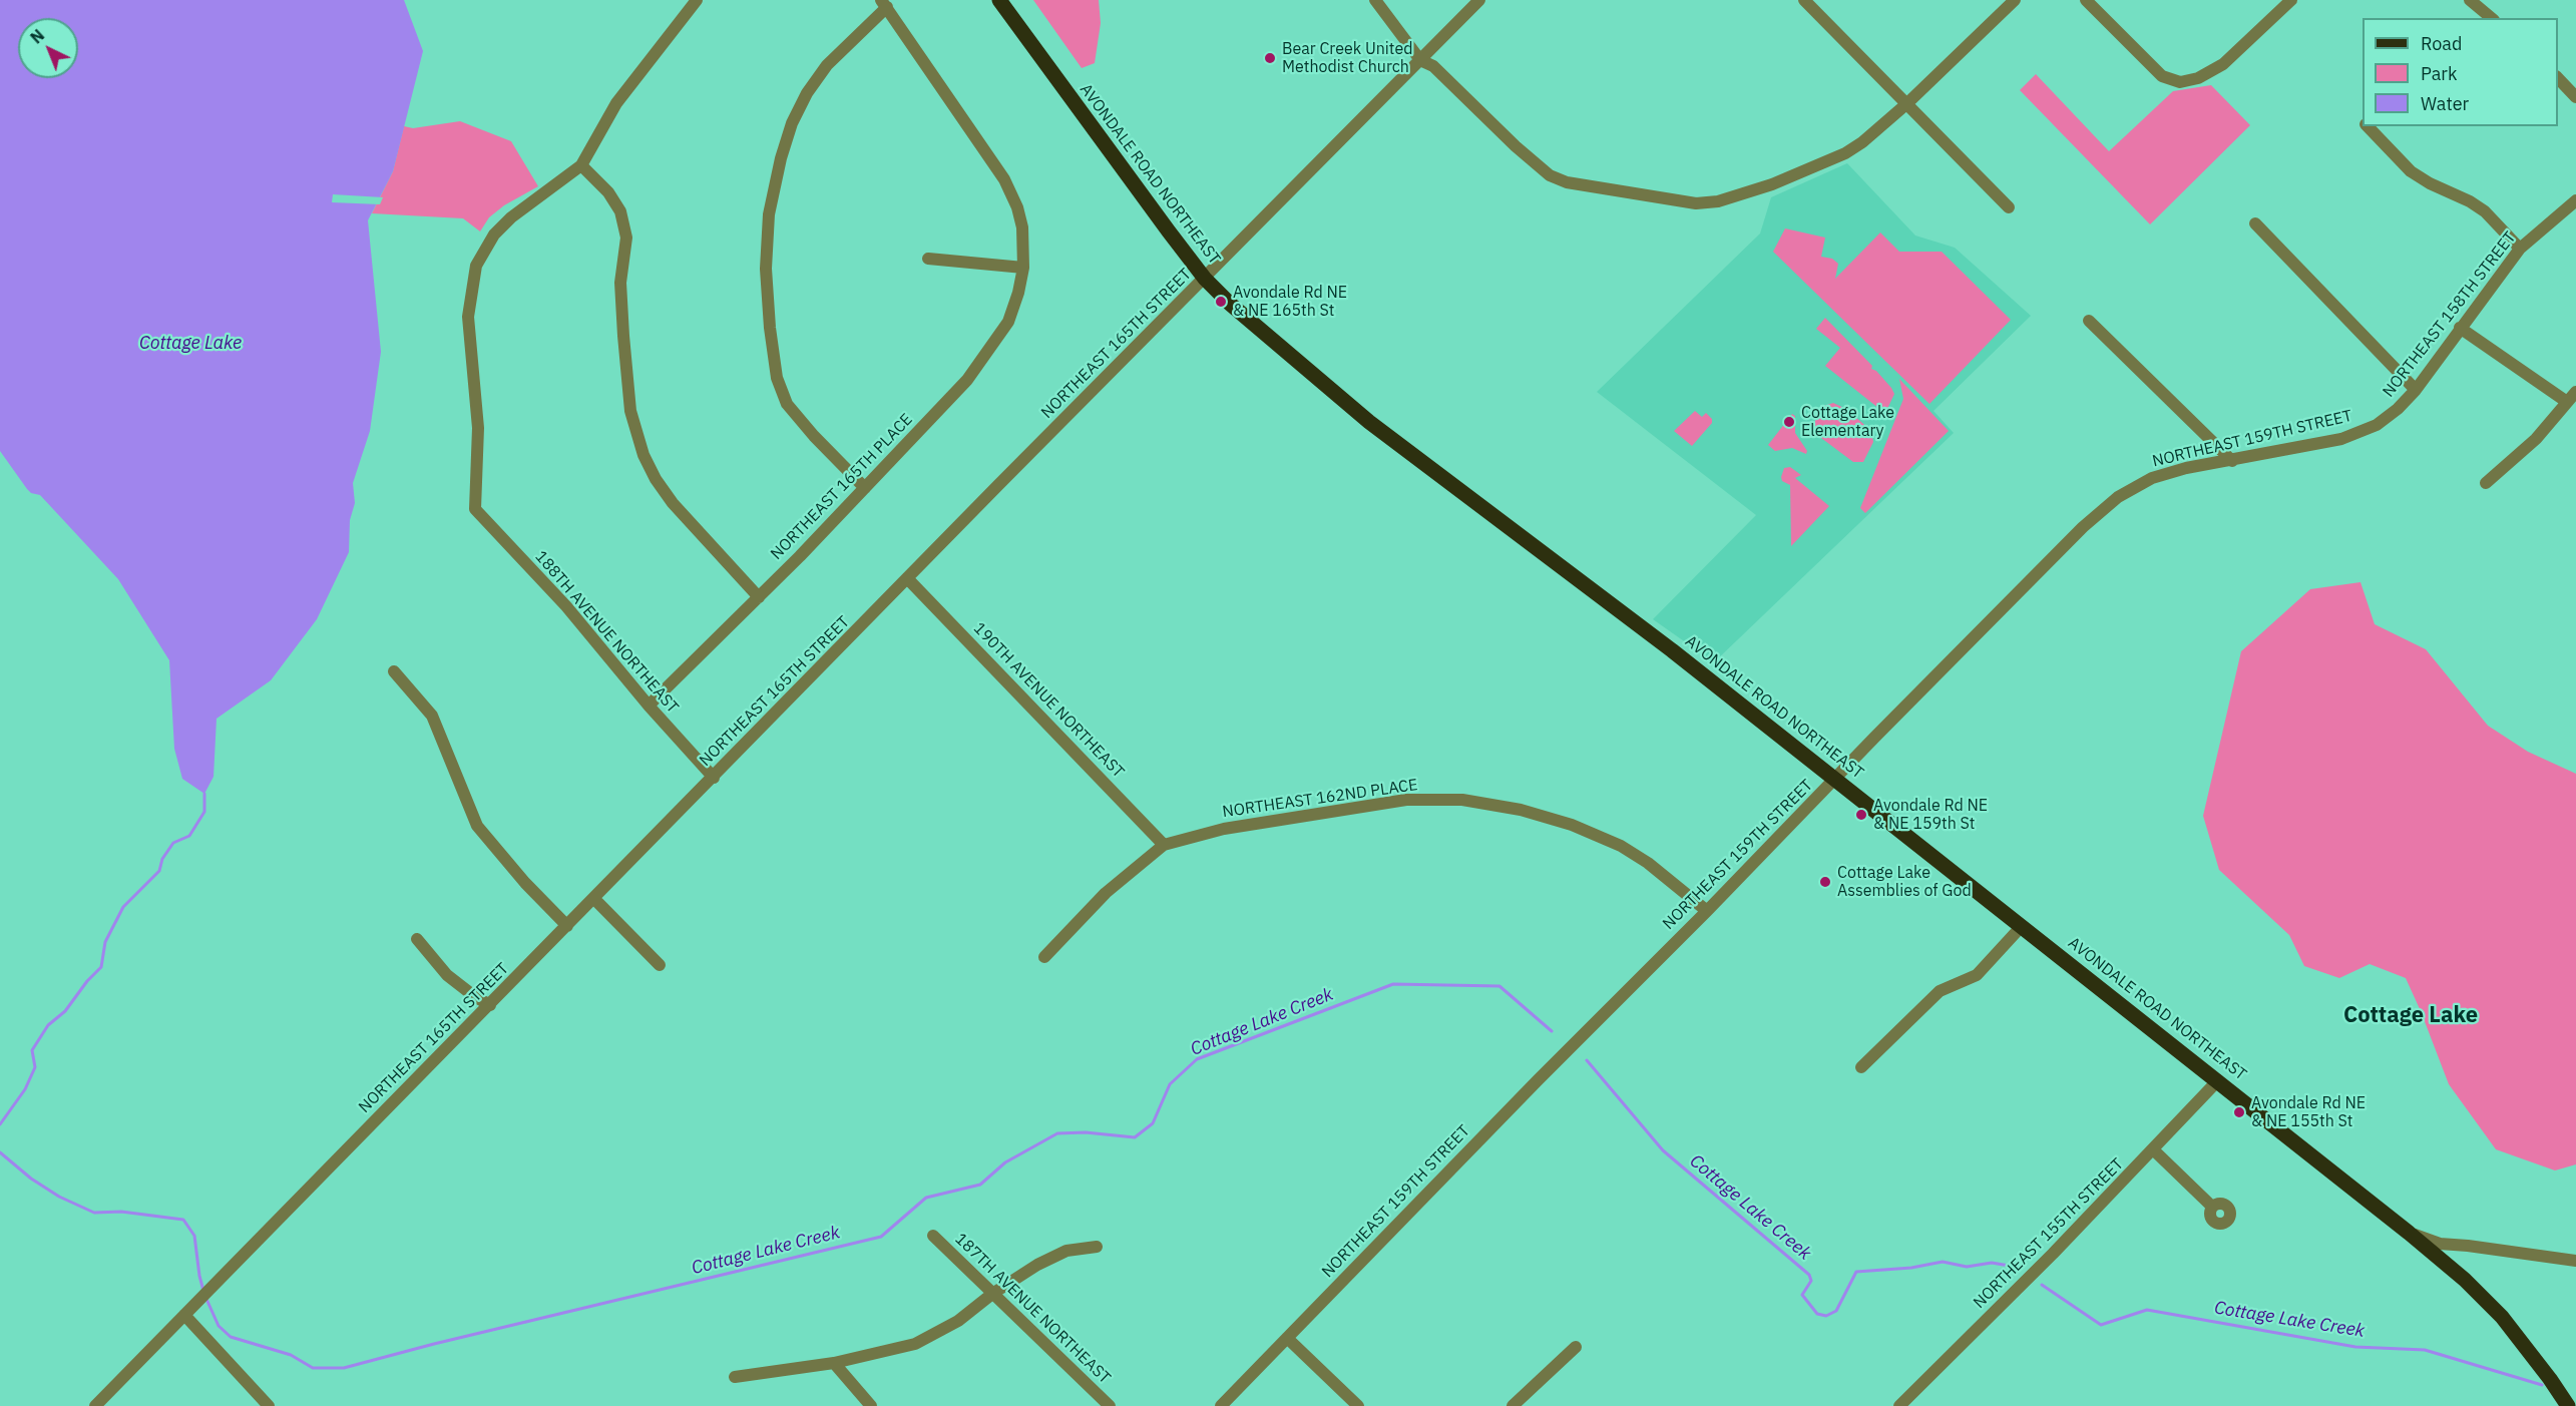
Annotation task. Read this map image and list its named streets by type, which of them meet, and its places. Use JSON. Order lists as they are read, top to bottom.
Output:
{
  "streets": {
    "main road": ["AVONDALE ROAD NORTHEAST"],
    "street": [
      "NORTHEAST 158TH STREET",
      "NORTHEAST 165TH STREET",
      "NORTHEAST 159TH STREET",
      "NORTHEAST 165TH PLACE",
      "188TH AVENUE NORTHEAST",
      "190TH AVENUE NORTHEAST",
      "NORTHEAST 162ND PLACE",
      "NORTHEAST 155TH STREET",
      "187TH AVENUE NORTHEAST"
    ]
  },
  "crossings": [
    ["AVONDALE ROAD NORTHEAST", "NORTHEAST 165TH STREET"],
    ["AVONDALE ROAD NORTHEAST", "NORTHEAST 159TH STREET"],
    ["AVONDALE ROAD NORTHEAST", "NORTHEAST 155TH STREET"],
    ["NORTHEAST 158TH STREET", "NORTHEAST 159TH STREET"],
    ["NORTHEAST 165TH STREET", "188TH AVENUE NORTHEAST"],
    ["NORTHEAST 165TH STREET", "190TH AVENUE NORTHEAST"],
    ["NORTHEAST 159TH STREET", "NORTHEAST 162ND PLACE"],
    ["NORTHEAST 165TH PLACE", "188TH AVENUE NORTHEAST"],
    ["190TH AVENUE NORTHEAST", "NORTHEAST 162ND PLACE"]
  ],
  "districts": ["Cottage Lake"],
  "water": ["Cottage Lake", "Cottage Lake Creek"],
  "places": [
    "Bear Creek United Methodist Church",
    "Avondale Rd NE & NE 165th St",
    "Cottage Lake Elementary",
    "Avondale Rd NE & NE 159th St",
    "Cottage Lake Assemblies of God",
    "Avondale Rd NE & NE 155th St"
  ],
  "legend": ["Road", "Park", "Water"],
  "north": "top left"
}
